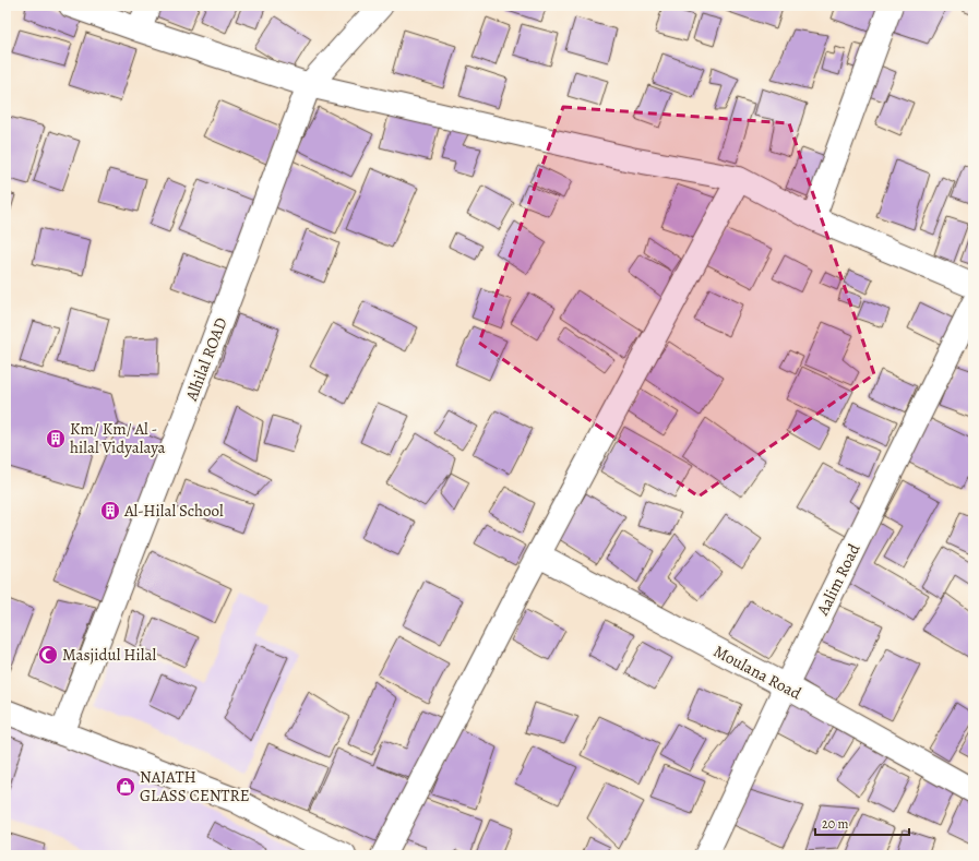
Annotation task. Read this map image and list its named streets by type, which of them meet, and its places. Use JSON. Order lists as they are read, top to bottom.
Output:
{
  "streets": {
    "main road": ["Alhilal ROAD", "Aalim Road", "Moulana Road"]
  },
  "crossings": [
    ["Aalim Road", "Moulana Road"]
  ],
  "places": {
    "building": ["Km/ Km/ Al - hilal Vidyalaya", "Al-Hilal School"],
    "mosque": ["Masjidul Hilal"],
    "shop": ["NAJATH GLASS CENTRE"]
  },
  "scale_bar": "20 m"
}
